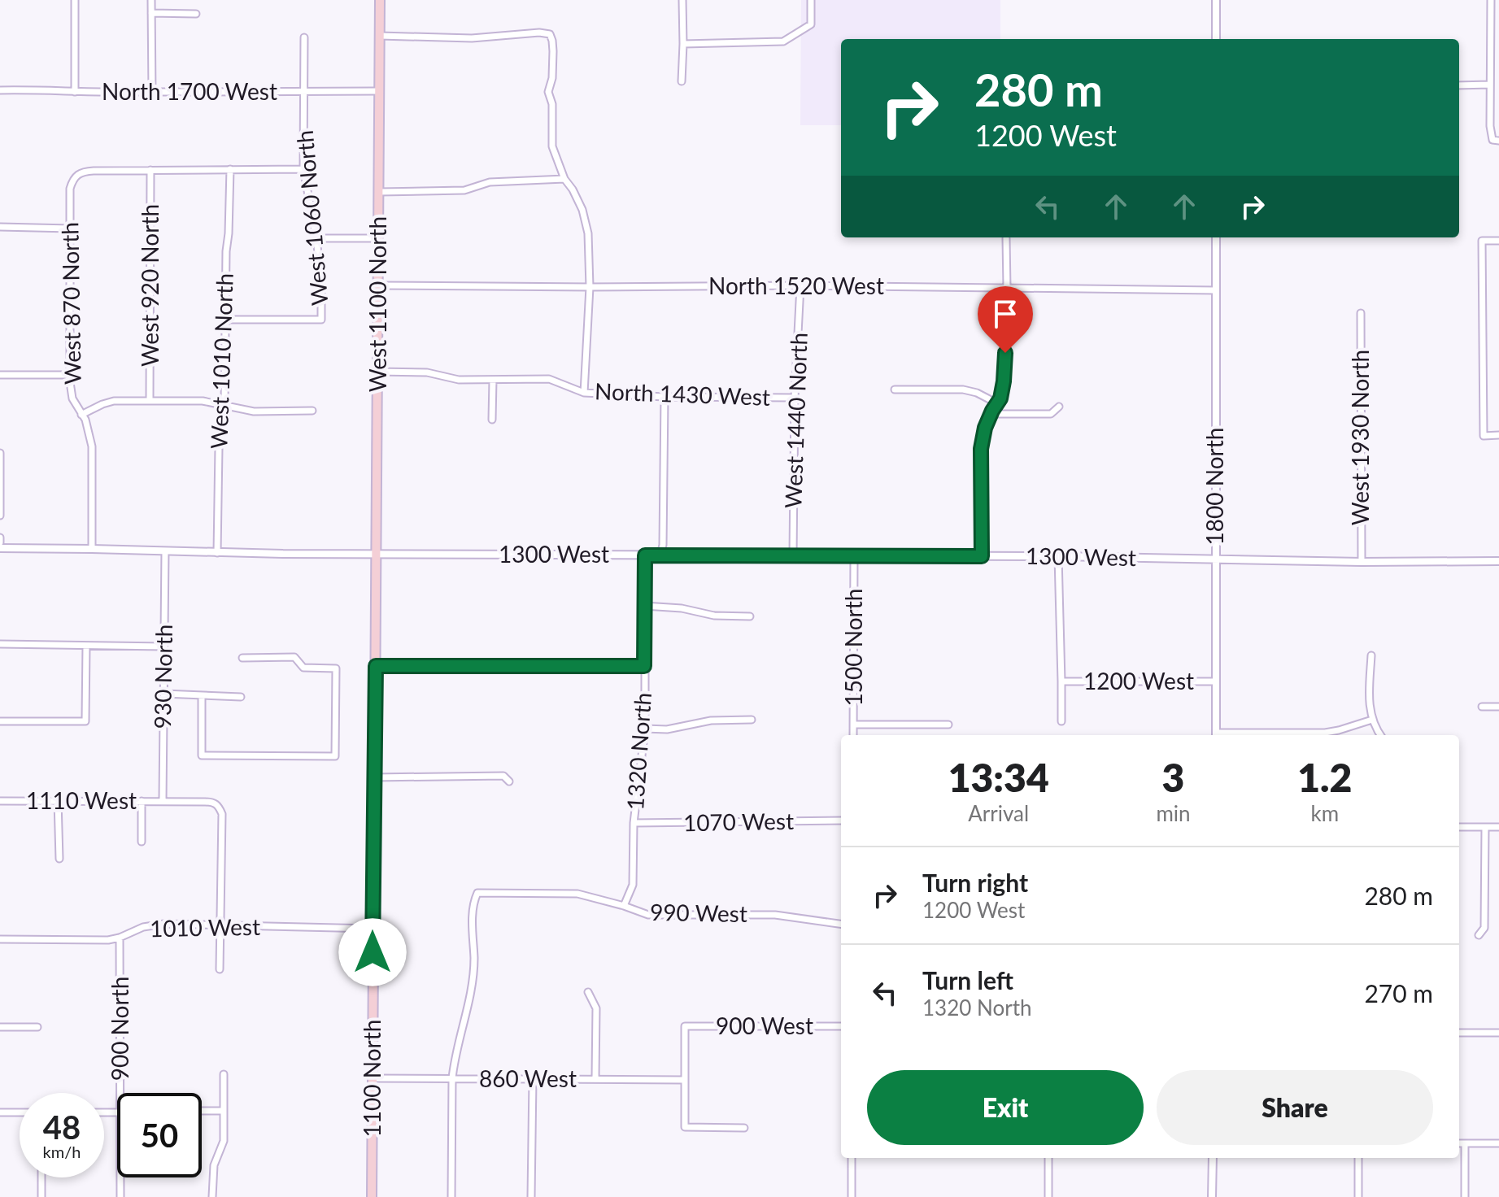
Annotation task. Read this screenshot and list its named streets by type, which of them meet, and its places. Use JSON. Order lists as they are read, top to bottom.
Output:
{
  "streets": {
    "main road": ["West 1100 North", "1100 North"],
    "street": [
      "North 1700 West",
      "West 1060 North",
      "West 920 North",
      "North 1520 West",
      "West 870 North",
      "West 1010 North",
      "North 1430 West",
      "West 1440 North",
      "West 1930 North",
      "1800 North",
      "1300 West",
      "1500 North",
      "930 North",
      "1200 West",
      "1320 North",
      "1110 West",
      "1070 West",
      "990 West",
      "1010 West",
      "900 West",
      "900 North",
      "860 West"
    ]
  },
  "crossings": [
    ["North 1700 West", "West 1060 North"],
    ["North 1700 West", "West 1100 North"],
    ["West 1060 North", "West 1010 North"],
    ["West 920 North", "West 870 North"],
    ["North 1520 West", "West 1100 North"],
    ["North 1520 West", "West 1440 North"],
    ["North 1520 West", "1800 North"],
    ["West 870 North", "1300 West"],
    ["West 1100 North", "North 1430 West"],
    ["West 1100 North", "1300 West"],
    ["West 1100 North", "1100 North"],
    ["West 1010 North", "1300 West"],
    ["North 1430 West", "West 1440 North"],
    ["West 1440 North", "1300 West"],
    ["West 1930 North", "1300 West"],
    ["1800 North", "1300 West"],
    ["1800 North", "1200 West"],
    ["1300 West", "1500 North"],
    ["1300 West", "930 North"],
    ["1300 West", "1320 North"],
    ["930 North", "1110 West"],
    ["1320 North", "1070 West"],
    ["1320 North", "990 West"],
    ["1110 West", "1010 West"],
    ["990 West", "860 West"],
    ["1010 West", "900 North"],
    ["1010 West", "1100 North"],
    ["900 West", "860 West"],
    ["1100 North", "860 West"]
  ],
  "page": {
    "turn": ["280 m", "1200 West"],
    "eta": [
      "13:34",
      "Arrival",
      "3",
      "min",
      "1.2",
      "km"
    ],
    "list": [
      {
        "name": "Turn right",
        "note": "1200 West",
        "value": "280 m"
      },
      {
        "name": "Turn left",
        "note": "1320 North",
        "value": "270 m"
      }
    ],
    "buttons": ["Exit", "Share"],
    "speed": "48 km/h",
    "limit": "50"
  }
}
